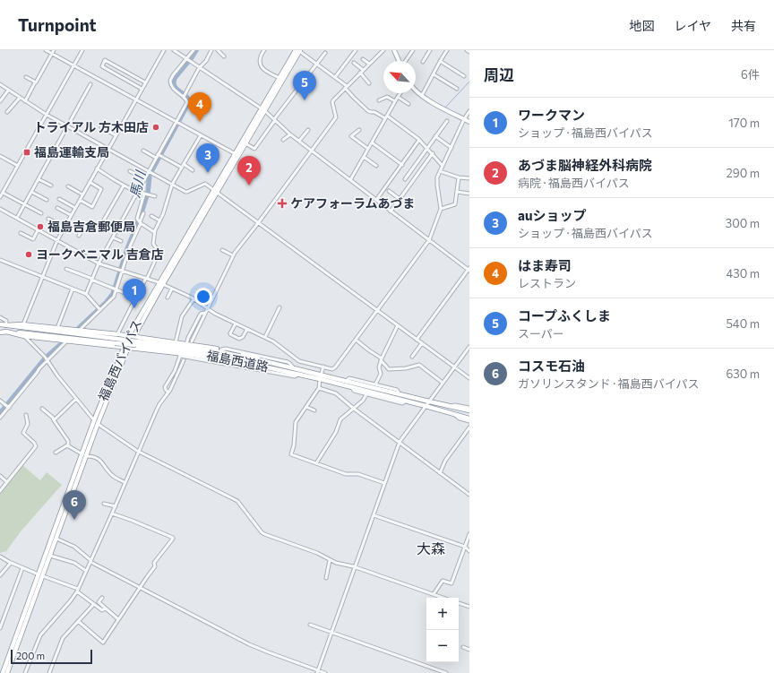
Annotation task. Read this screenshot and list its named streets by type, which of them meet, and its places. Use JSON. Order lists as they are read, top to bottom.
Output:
{
  "streets": {
    "highway": ["福島西バイパス", "福島西道路"]
  },
  "districts": ["大森"],
  "water": ["馬川"],
  "places": {
    "other": ["トライアル 方木田店", "福島吉倉郵便局", "ヨークベニマル 吉倉店"],
    "transit": ["福島運輸支局"],
    "health": ["ケアフォーラムあづま"]
  },
  "scale_bar": "200 m",
  "north": "top left",
  "page": {
    "header": "Turnpoint",
    "nav": ["地図", "レイヤ", "共有"],
    "heading": ["周辺", "6件"],
    "pins": [
      "5",
      "4",
      "3",
      "2",
      "1",
      "6"
    ],
    "list": [
      {
        "mark": "1",
        "name": "ワークマン",
        "note": "ショップ · 福島西バイパス",
        "value": "170 m"
      },
      {
        "mark": "2",
        "name": "あづま脳神経外科病院",
        "note": "病院 · 福島西バイパス",
        "value": "290 m"
      },
      {
        "mark": "3",
        "name": "auショップ",
        "note": "ショップ · 福島西バイパス",
        "value": "300 m"
      },
      {
        "mark": "4",
        "name": "はま寿司",
        "note": "レストラン",
        "value": "430 m"
      },
      {
        "mark": "5",
        "name": "コープふくしま",
        "note": "スーパー",
        "value": "540 m"
      },
      {
        "mark": "6",
        "name": "コスモ石油",
        "note": "ガソリンスタンド · 福島西バイパス",
        "value": "630 m"
      }
    ],
    "map_buttons": ["+", "−"],
    "scale": "200 m"
  }
}
